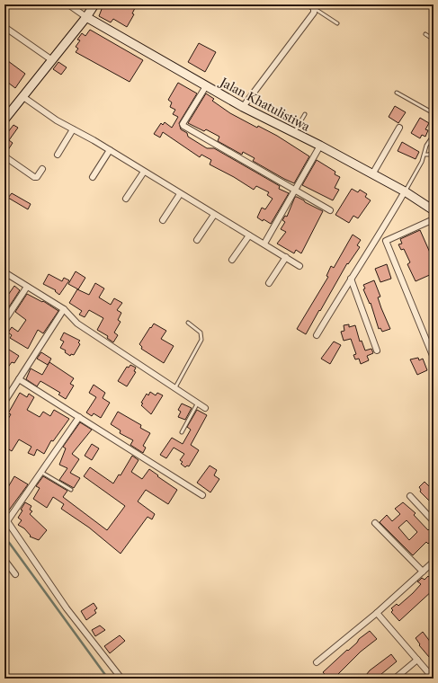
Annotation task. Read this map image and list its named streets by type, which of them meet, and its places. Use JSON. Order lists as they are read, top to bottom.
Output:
{
  "streets": {
    "street": ["Jalan Khatulistiwa"]
  }
}
